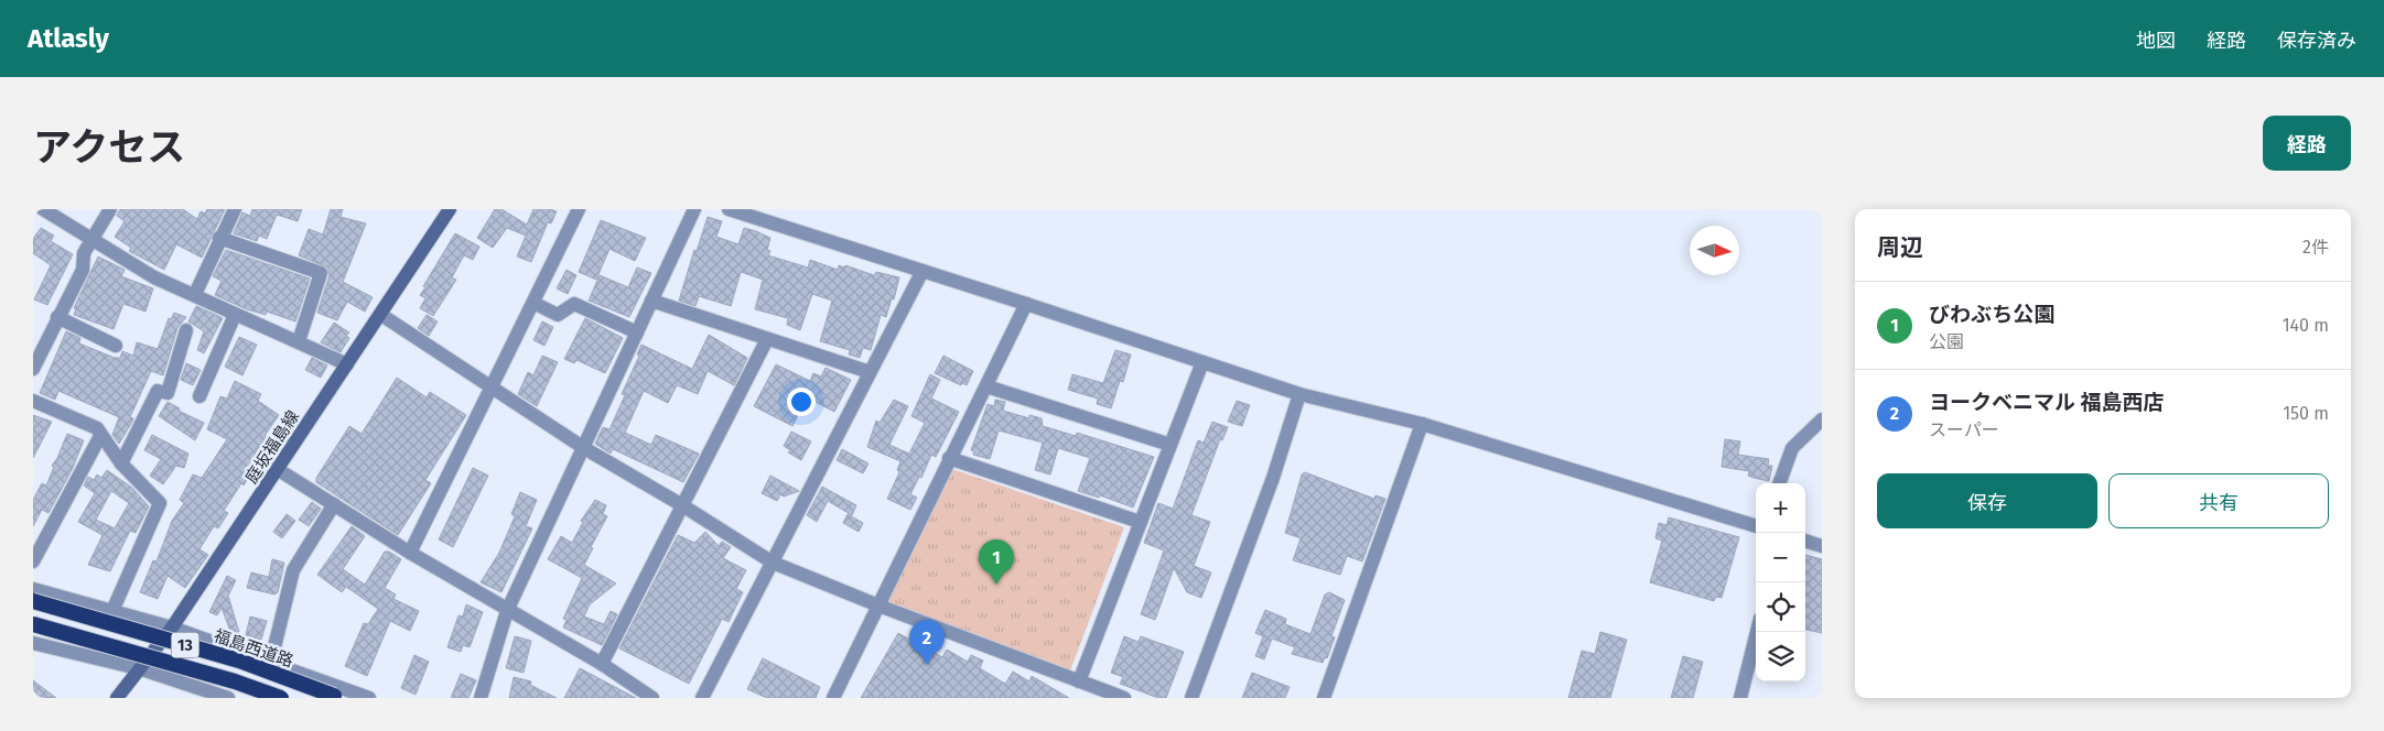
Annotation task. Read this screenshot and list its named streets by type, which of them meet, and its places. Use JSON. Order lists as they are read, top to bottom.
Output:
{
  "streets": {
    "highway": ["13", "福島西道路"],
    "main road": ["庭坂福島線"]
  },
  "north": "right",
  "page": {
    "header": "Atlasly",
    "nav": ["地図", "経路", "保存済み"],
    "title": "アクセス",
    "buttons": [
      "経路",
      ["保存", "共有"]
    ],
    "heading": ["周辺", "2件"],
    "list": [
      {
        "mark": "1",
        "name": "びわぶち公園",
        "note": "公園",
        "value": "140 m"
      },
      {
        "mark": "2",
        "name": "ヨークベニマル 福島西店",
        "note": "スーパー",
        "value": "150 m"
      }
    ],
    "map_buttons": ["+", "−"],
    "pins": ["1", "2"]
  }
}
